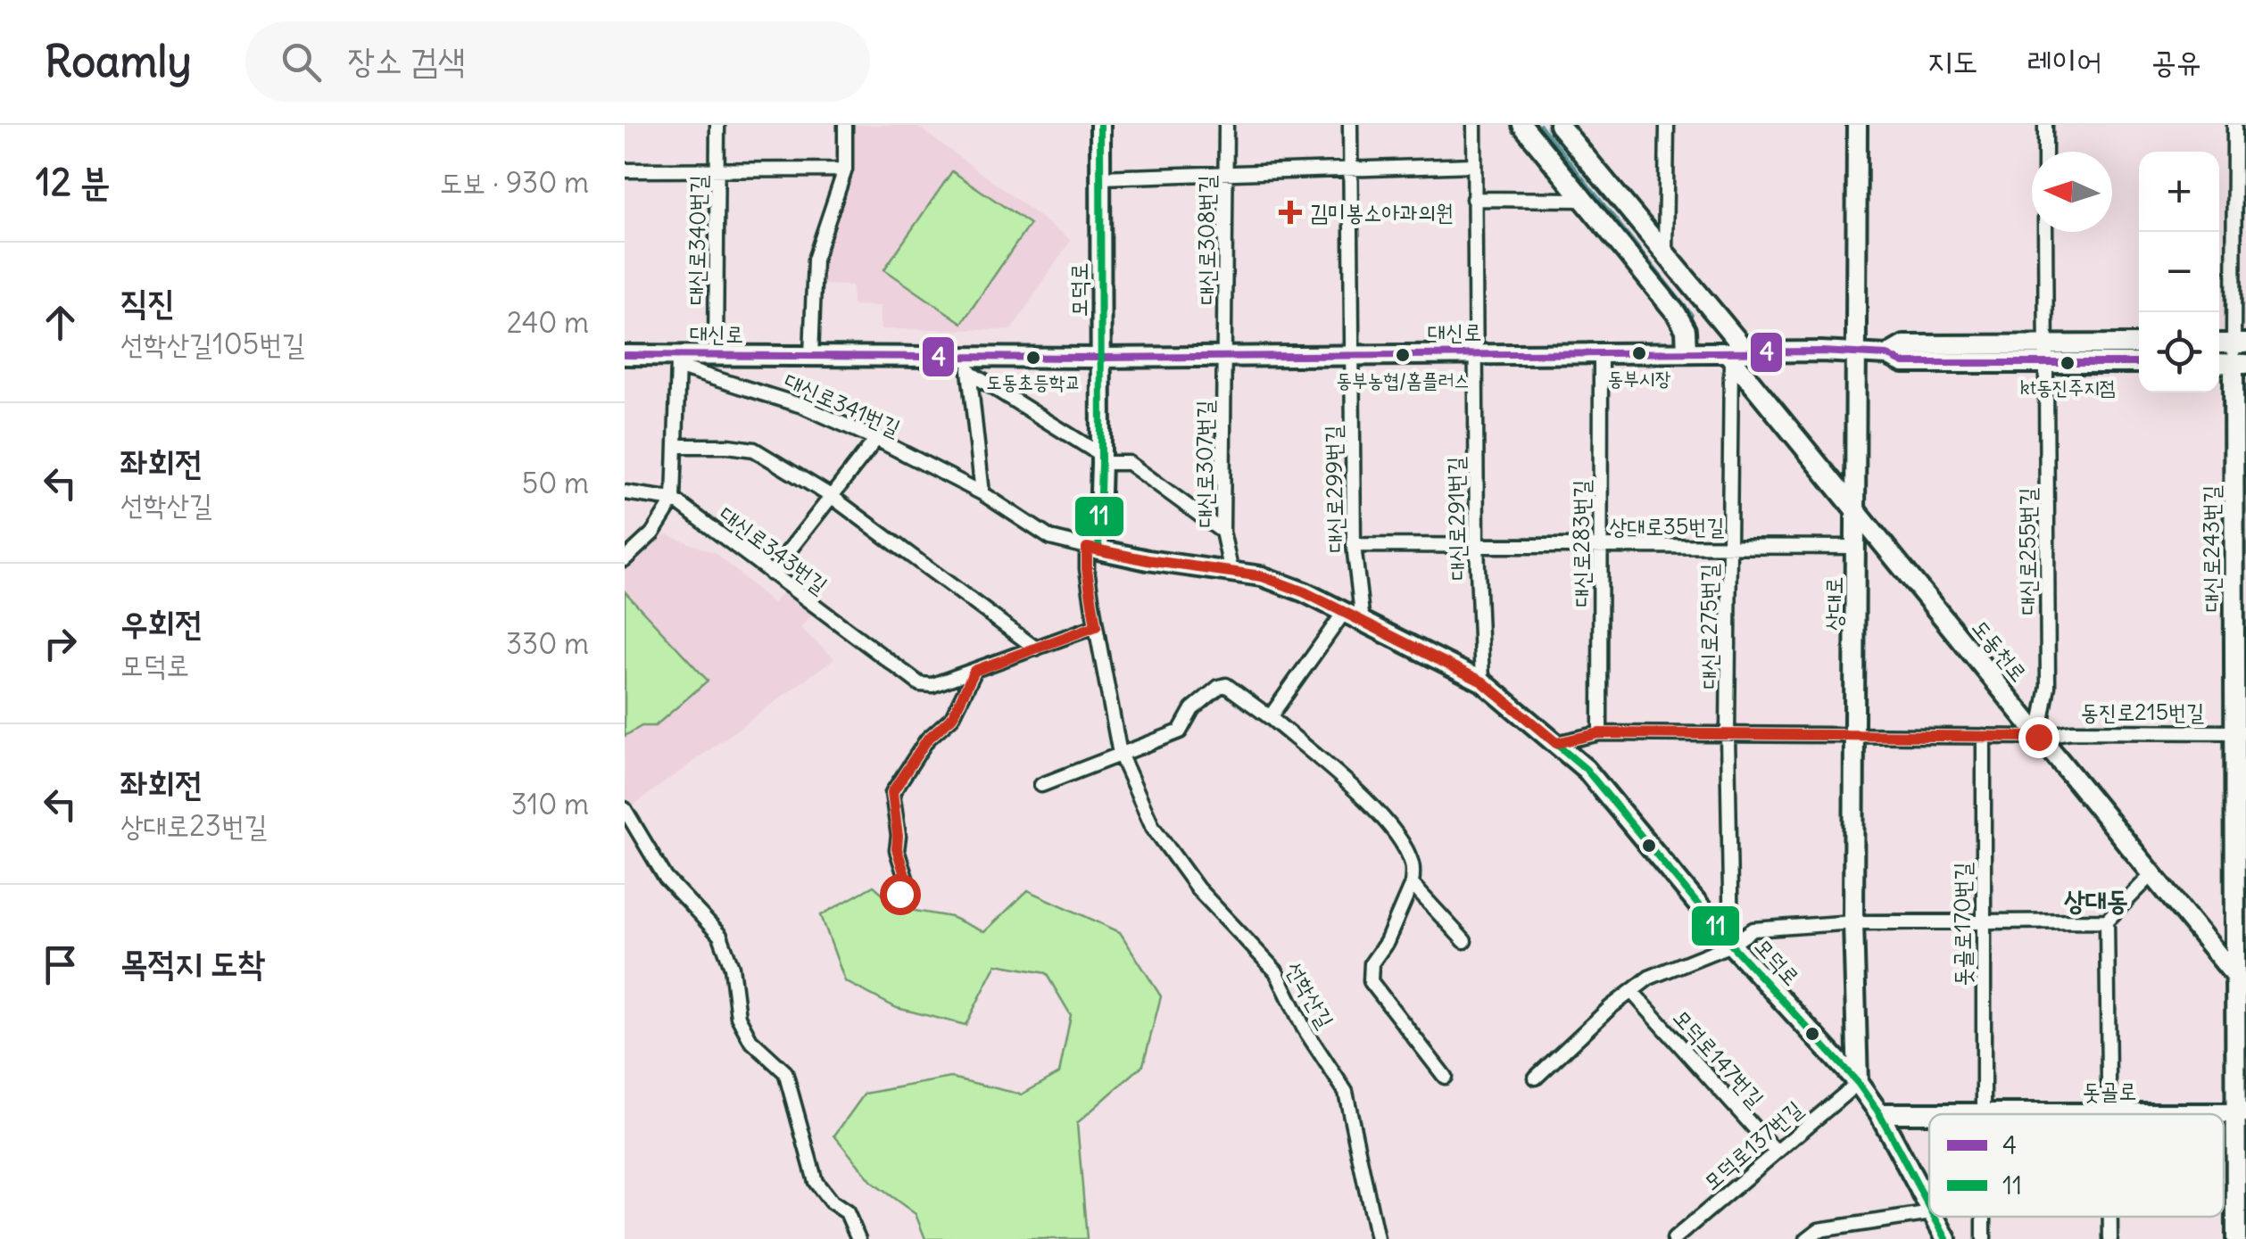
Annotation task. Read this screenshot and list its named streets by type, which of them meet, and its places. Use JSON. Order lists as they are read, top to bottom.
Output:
{
  "streets": {
    "street": [
      "대신로340번길",
      "대신로308번길",
      "모덕로",
      "대신로",
      "대신로341번길",
      "대신로307번길",
      "대신로299번길",
      "대신로291번길",
      "상대로35번길",
      "대신로283번길",
      "대신로243번길",
      "대신로343번길",
      "대신로255번길",
      "상대로",
      "대신로275번길",
      "도동천로",
      "동진로215번길",
      "돗골로170번길",
      "선학산길",
      "모덕로147번길",
      "돗골로",
      "모덕로137번길"
    ]
  },
  "crossings": [
    ["대신로340번길", "대신로"],
    ["대신로308번길", "대신로"],
    ["대신로308번길", "대신로307번길"],
    ["모덕로", "대신로"],
    ["모덕로", "대신로341번길"],
    ["모덕로", "대신로307번길"],
    ["모덕로", "대신로299번길"],
    ["모덕로", "대신로291번길"],
    ["모덕로", "상대로"],
    ["모덕로", "대신로275번길"],
    ["모덕로", "동진로215번길"],
    ["모덕로", "선학산길"],
    ["모덕로", "돗골로"],
    ["모덕로", "모덕로137번길"],
    ["대신로", "대신로341번길"],
    ["대신로", "대신로307번길"],
    ["대신로", "대신로299번길"],
    ["대신로", "대신로291번길"],
    ["대신로", "대신로283번길"],
    ["대신로", "대신로255번길"],
    ["대신로", "상대로"],
    ["대신로", "대신로275번길"],
    ["대신로", "도동천로"],
    ["대신로341번길", "선학산길"],
    ["대신로299번길", "상대로35번길"],
    ["대신로291번길", "상대로35번길"],
    ["상대로35번길", "대신로283번길"],
    ["상대로35번길", "상대로"],
    ["상대로35번길", "대신로275번길"],
    ["대신로283번길", "동진로215번길"],
    ["대신로243번길", "동진로215번길"],
    ["대신로255번길", "도동천로"],
    ["대신로255번길", "동진로215번길"],
    ["상대로", "도동천로"],
    ["상대로", "동진로215번길"],
    ["상대로", "모덕로137번길"],
    ["대신로275번길", "도동천로"],
    ["대신로275번길", "동진로215번길"],
    ["도동천로", "동진로215번길"],
    ["동진로215번길", "돗골로170번길"],
    ["돗골로170번길", "돗골로"],
    ["모덕로147번길", "모덕로137번길"]
  ],
  "districts": ["상대동"],
  "places": {
    "health": ["김미봉소아과의원"],
    "other": [
      "동부시장",
      "동부농협/홈플러스",
      "도동초등학교",
      "kt동진주지점"
    ]
  },
  "lines": ["transit line 11", "transit line 4"],
  "legend": ["4", "11"],
  "north": "left",
  "page": {
    "header": "Roamly",
    "search": "장소 검색",
    "nav": ["지도", "레이어", "공유"],
    "heading": ["12 분", "도보 · 930 m"],
    "map_buttons": ["+", "−"],
    "list": [
      ["직진", "선학산길105번길", "240 m"],
      ["좌회전", "선학산길", "50 m"],
      ["우회전", "모덕로", "330 m"],
      ["좌회전", "상대로23번길", "310 m"],
      "목적지 도착"
    ]
  }
}
